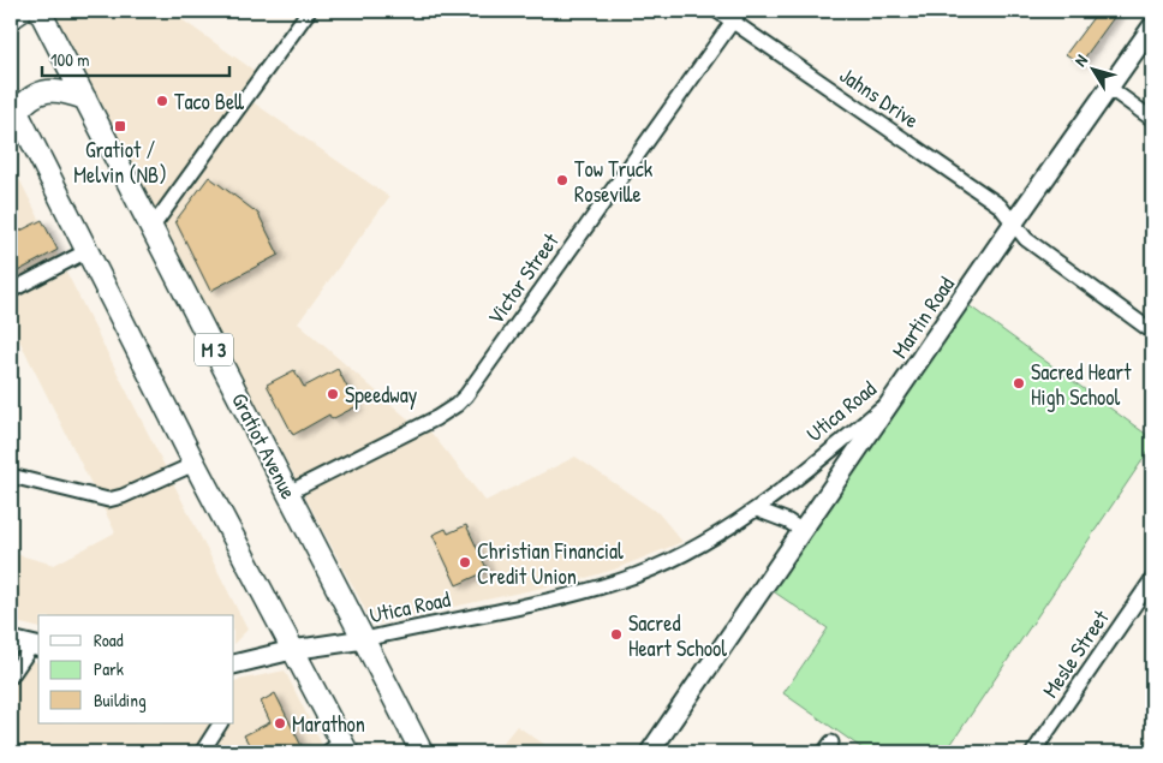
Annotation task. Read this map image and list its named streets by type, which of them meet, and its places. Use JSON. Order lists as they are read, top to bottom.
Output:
{
  "streets": {
    "main road": ["M 3", "Gratiot Avenue"],
    "street": [
      "Jahns Drive",
      "Victor Street",
      "Martin Road",
      "Utica Road",
      "Mesle Street"
    ]
  },
  "crossings": [
    ["Jahns Drive", "Victor Street"],
    ["Jahns Drive", "Martin Road"],
    ["Victor Street", "Gratiot Avenue"],
    ["Martin Road", "Utica Road"],
    ["Utica Road", "Gratiot Avenue"]
  ],
  "places": {
    "other": [
      "Taco Bell",
      "Tow Truck Roseville",
      "Sacred Heart High School",
      "Speedway",
      "Christian Financial Credit Union",
      "Sacred Heart School",
      "Marathon"
    ],
    "transit": ["Gratiot / Melvin (NB)"]
  },
  "legend": ["Road", "Park", "Building"],
  "scale_bar": "100 m",
  "north": "top left"
}
